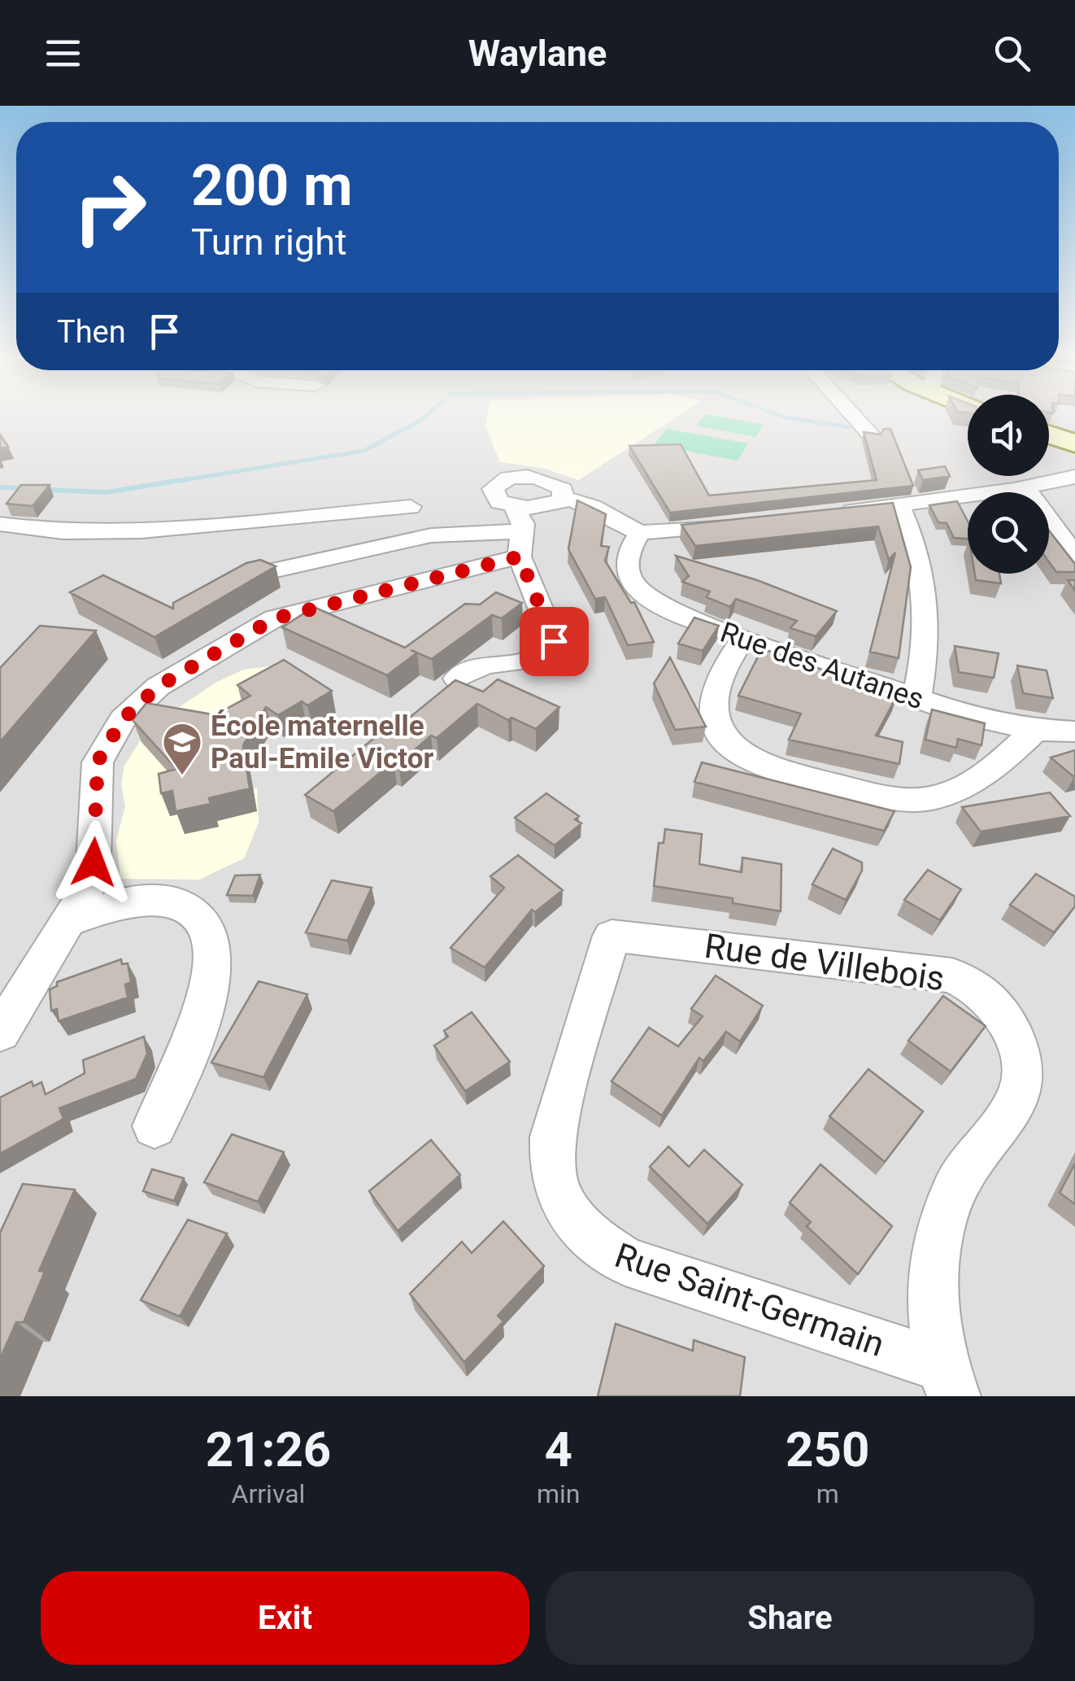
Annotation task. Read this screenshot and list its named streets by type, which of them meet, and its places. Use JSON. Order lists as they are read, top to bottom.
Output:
{
  "streets": {
    "street": ["Rue des Autanes", "Rue de Villebois", "Rue Saint-Germain"]
  },
  "crossings": [
    ["Rue de Villebois", "Rue Saint-Germain"]
  ],
  "places": {
    "school or university": ["École maternelle Paul-Emile Victor"]
  },
  "page": {
    "header": "Waylane",
    "turn": ["200 m", "Turn right"],
    "then": "Then",
    "eta": [
      "21:26",
      "Arrival",
      "4",
      "min",
      "250",
      "m"
    ],
    "buttons": ["Exit", "Share"]
  }
}
